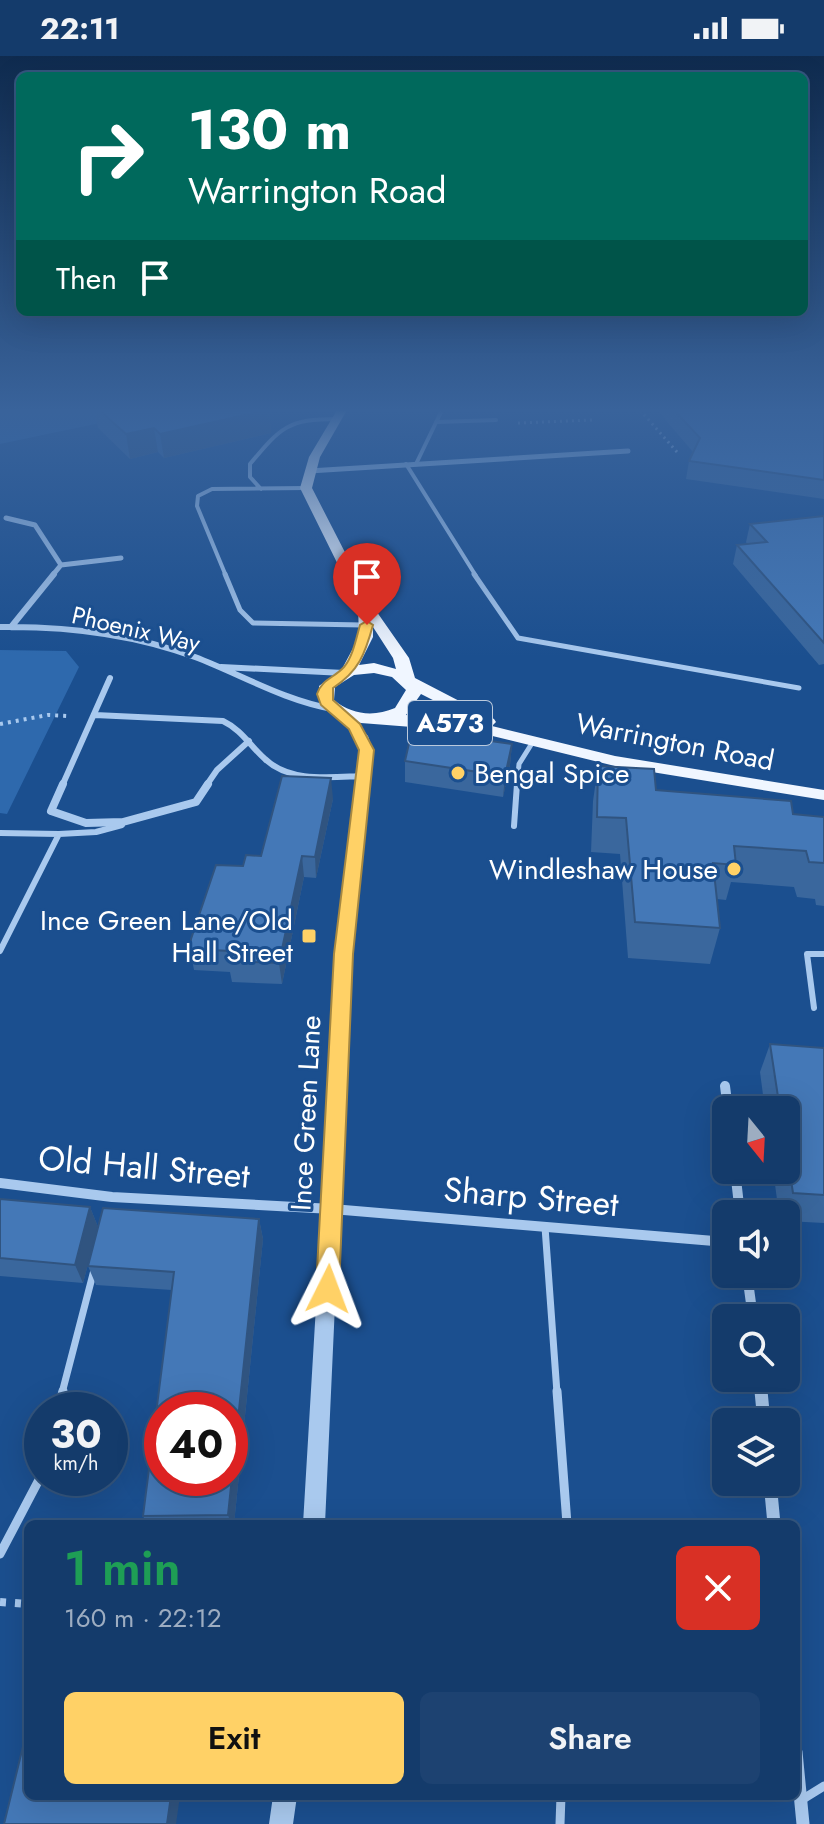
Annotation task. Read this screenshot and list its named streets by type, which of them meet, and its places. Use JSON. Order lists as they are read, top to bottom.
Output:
{
  "streets": {
    "main road": ["A573", "Warrington Road"],
    "street": [
      "Phoenix Way",
      "Ince Green Lane",
      "Old Hall Street",
      "Sharp Street"
    ]
  },
  "crossings": [
    ["Phoenix Way", "A573"],
    ["Phoenix Way", "Ince Green Lane"],
    ["A573", "Warrington Road"],
    ["A573", "Ince Green Lane"],
    ["Ince Green Lane", "Old Hall Street"],
    ["Ince Green Lane", "Sharp Street"],
    ["Old Hall Street", "Sharp Street"]
  ],
  "places": {
    "other": ["Bengal Spice", "Windleshaw House"],
    "transit": ["Ince Green Lane/Old Hall Street"]
  },
  "north": "bottom",
  "page": {
    "status": "22:11",
    "turn": ["130 m", "Warrington Road"],
    "then": "Then",
    "speed": "30 km/h",
    "limit": "40",
    "heading": ["1 min", "160 m · 22:12"],
    "buttons": ["Exit", "Share"]
  }
}
